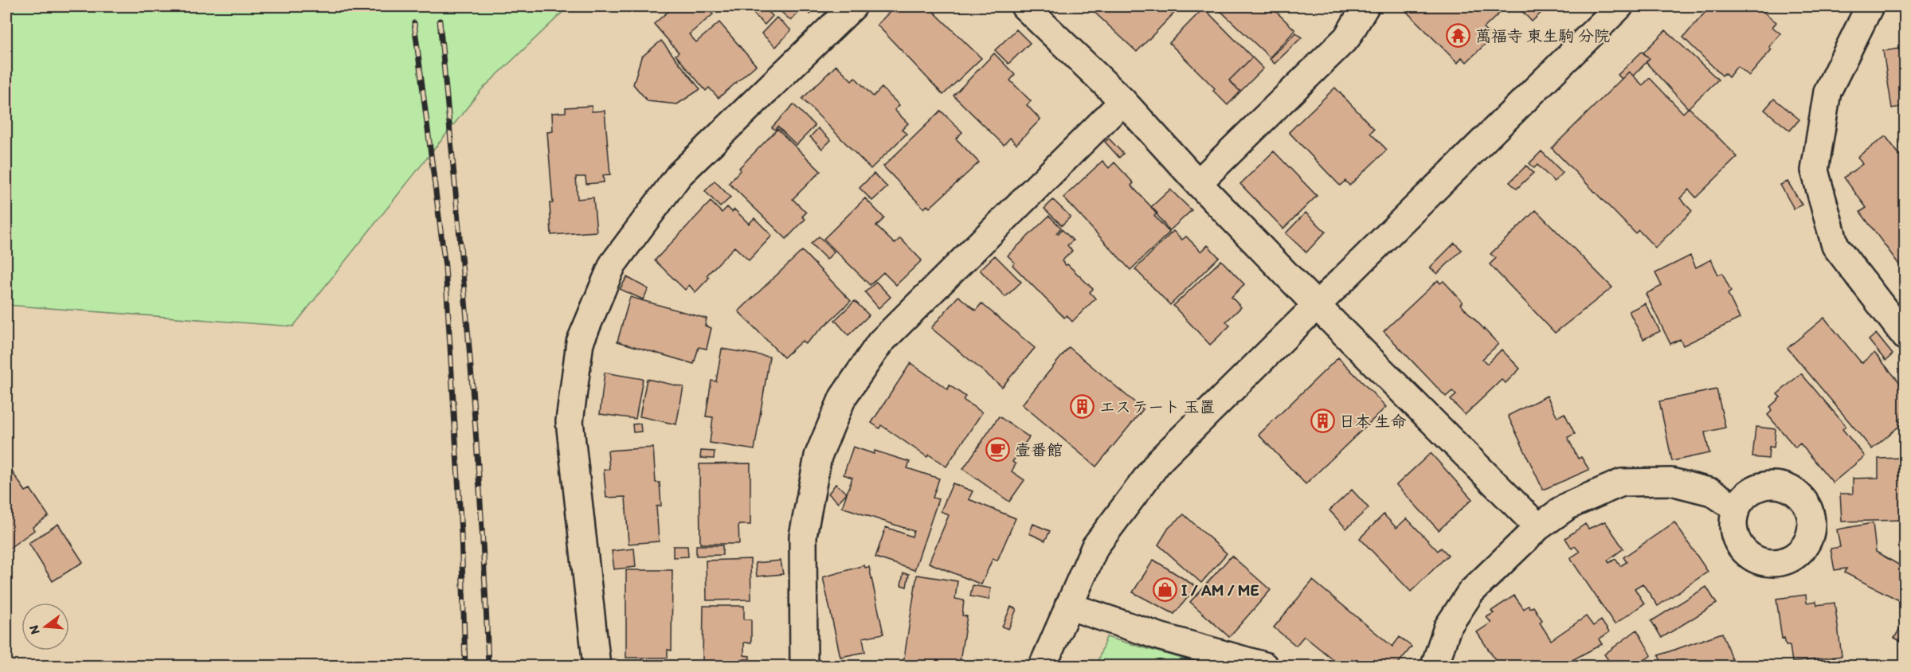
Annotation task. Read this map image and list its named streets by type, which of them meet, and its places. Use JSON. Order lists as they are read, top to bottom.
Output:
{
  "places": {
    "temple": ["萬福寺 東生駒 分院"],
    "building": ["エステート 玉置", "日本 生命"],
    "cafe": ["壹番館"],
    "shop": ["I / AM / ME"]
  },
  "north": "left"
}
